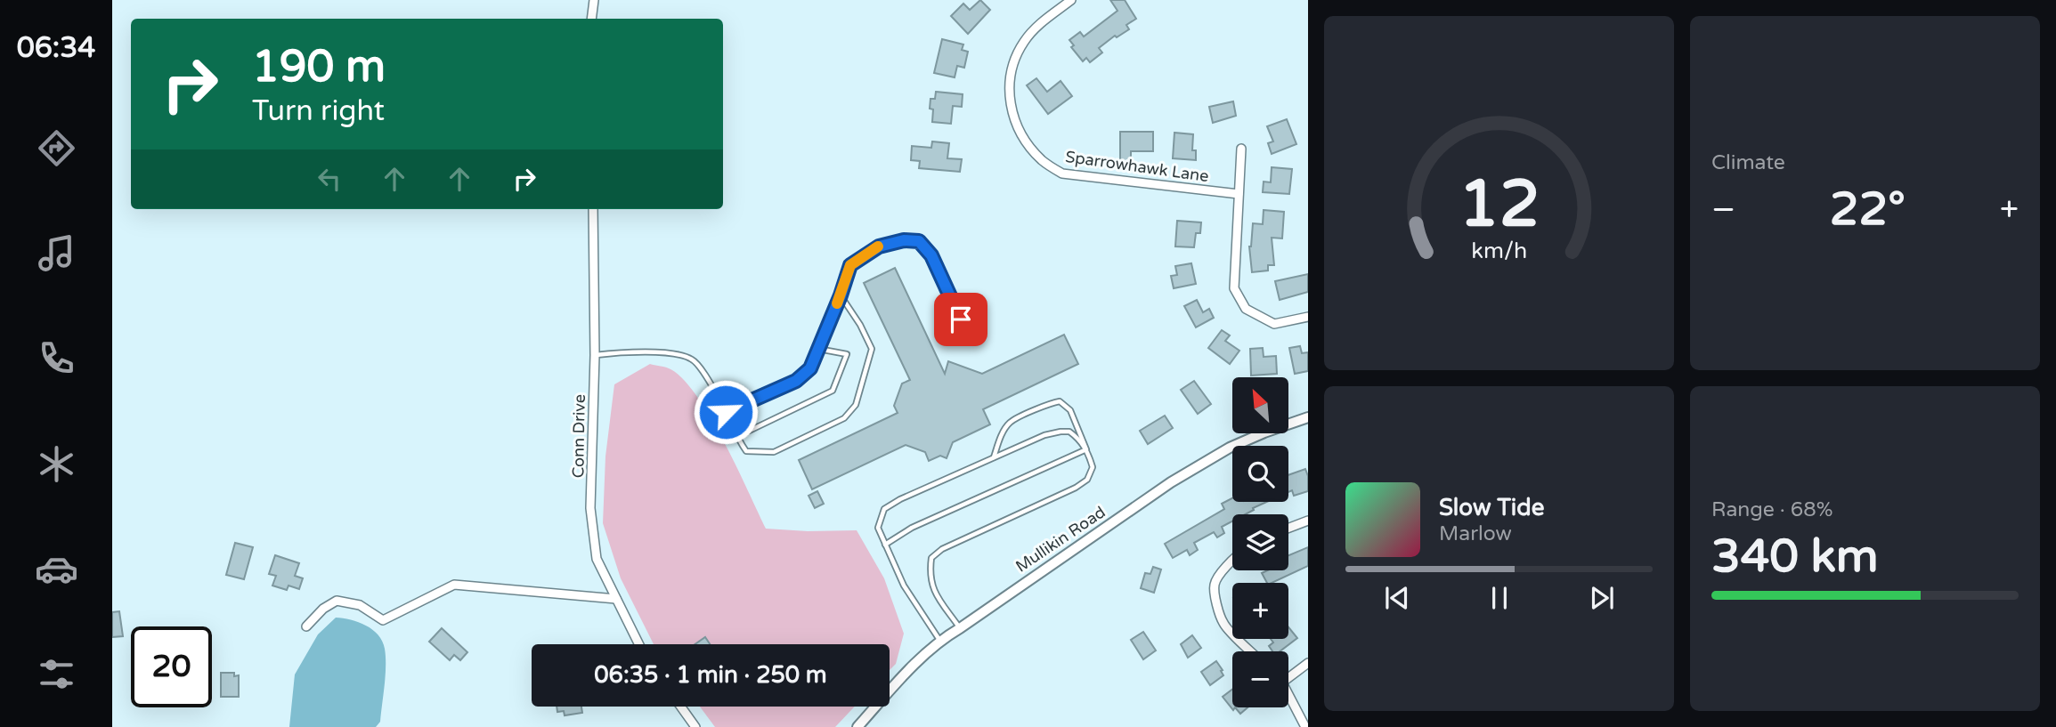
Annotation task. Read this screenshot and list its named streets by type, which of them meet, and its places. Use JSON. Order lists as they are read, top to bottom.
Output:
{
  "streets": {
    "street": ["Sparrowhawk Lane", "Conn Drive", "Mullikin Road"]
  },
  "north": "top left",
  "page": {
    "tabs": "06:34",
    "tile": [
      "Climate",
      ["Range · 68%", "340 km"]
    ],
    "turn": ["190 m", "Turn right"],
    "heat": ["−", "22°", "+"],
    "map_buttons": ["+", "−"],
    "song": ["Slow Tide", "Marlow"],
    "limit": "20",
    "trip": "06:35 · 1 min · 250 m",
    "gauge": ["12", "km/h"]
  }
}
